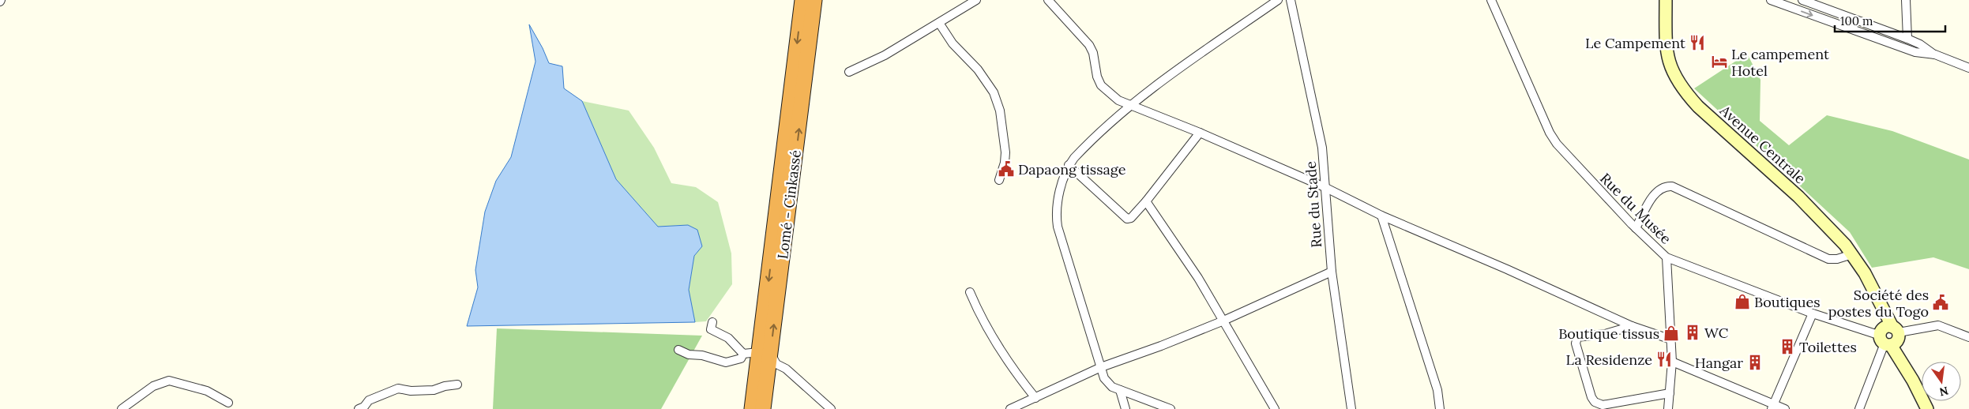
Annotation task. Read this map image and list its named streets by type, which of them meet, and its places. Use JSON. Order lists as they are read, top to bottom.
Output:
{
  "streets": {
    "highway": ["Lomé - Cinkassé"],
    "main road": ["Avenue Centrale"],
    "street": ["Rue du Stade", "Rue du Musée"]
  },
  "crossings": [
    ["Avenue Centrale", "Rue du Musée"]
  ],
  "places": {
    "restaurant": ["Le Campement", "La Residenze"],
    "hotel": ["Le campement Hotel"],
    "public building": ["Dapaong tissage", "Société des postes du Togo"],
    "shop": ["Boutiques", "Boutique tissus"],
    "building": ["WC", "Toilettes", "Hangar"]
  },
  "scale_bar": "100 m",
  "north": "bottom"
}
